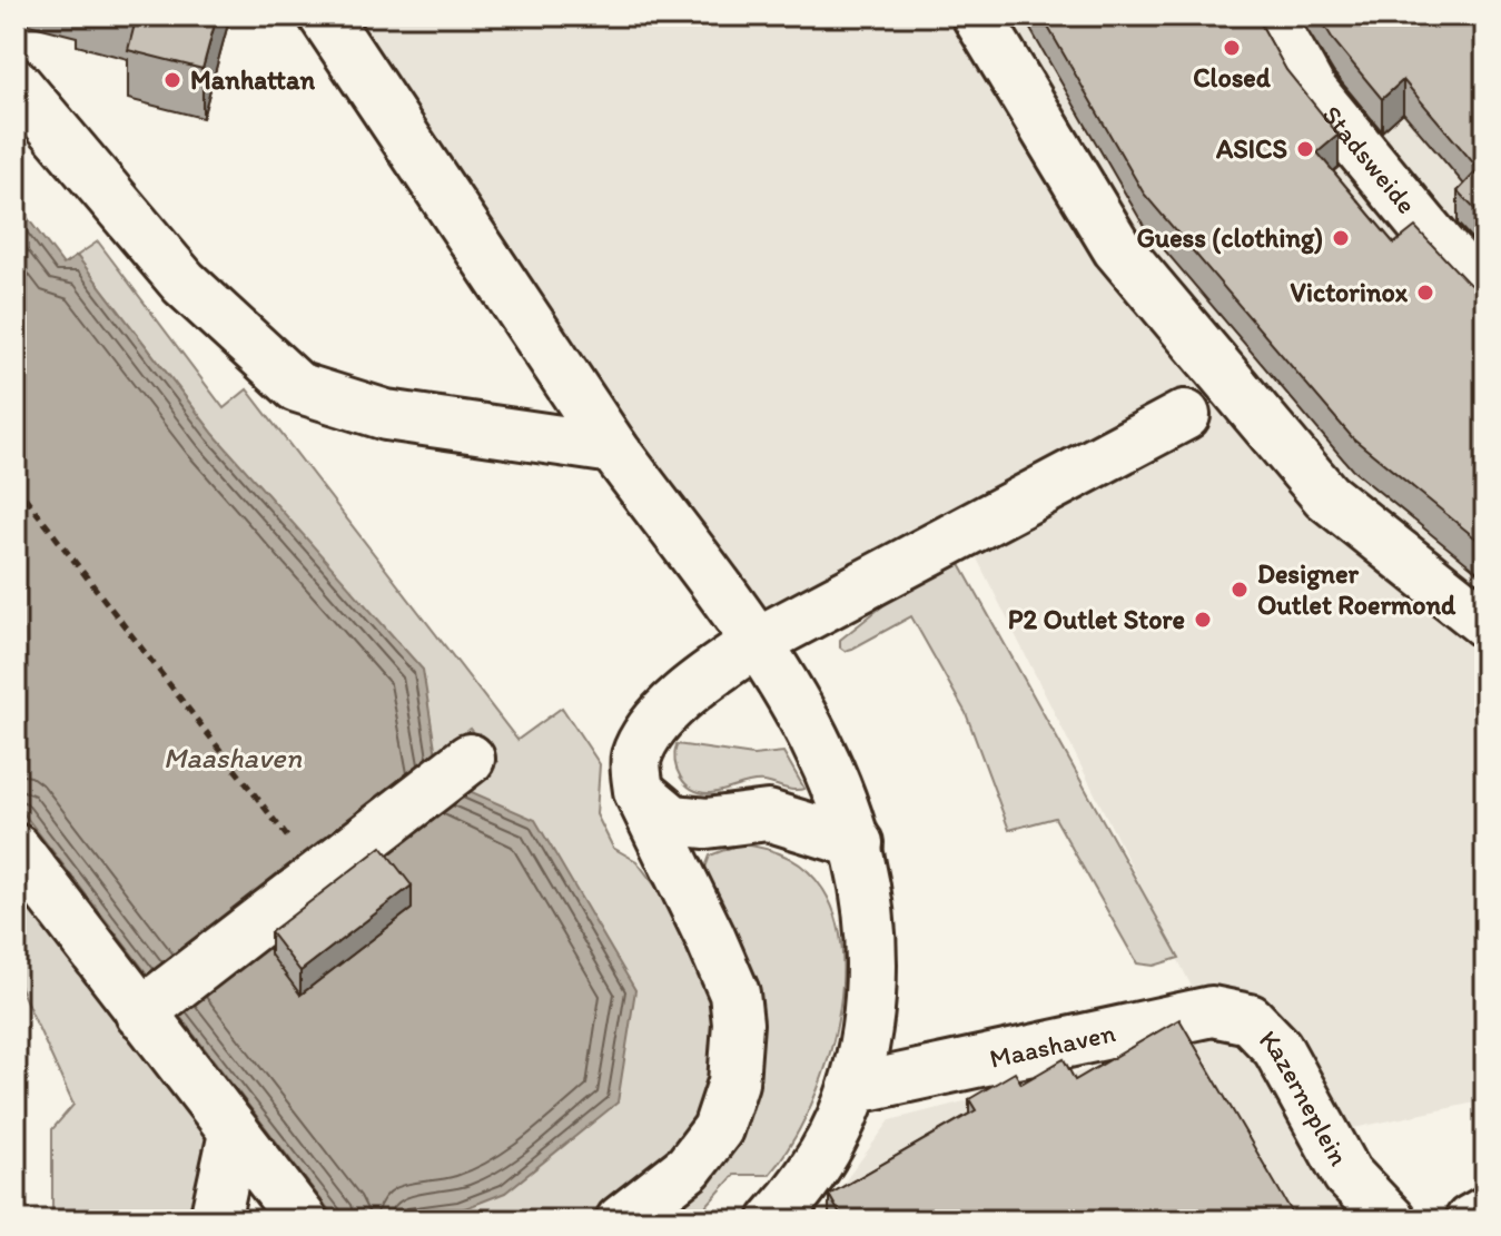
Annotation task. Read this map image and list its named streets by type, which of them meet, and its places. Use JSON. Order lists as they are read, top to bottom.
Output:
{
  "streets": {
    "street": ["Stadsweide", "Maashaven", "Kazerneplein"]
  },
  "crossings": [
    ["Maashaven", "Kazerneplein"]
  ],
  "water": ["Maashaven"],
  "places": [
    "Closed",
    "Manhattan",
    "ASICS",
    "Guess (clothing)",
    "Victorinox",
    "Designer Outlet Roermond",
    "P2 Outlet Store"
  ]
}
